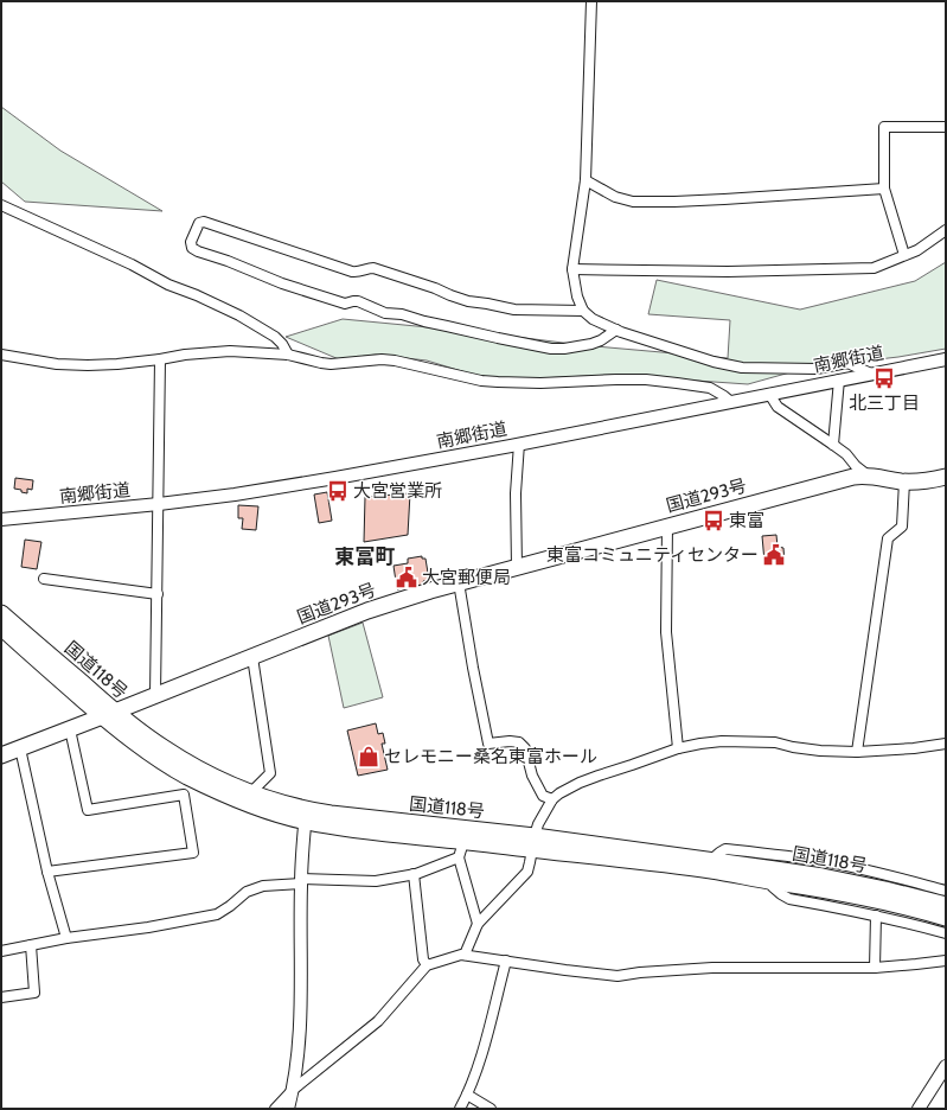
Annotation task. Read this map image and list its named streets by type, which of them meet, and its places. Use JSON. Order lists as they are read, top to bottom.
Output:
{
  "streets": {
    "highway": ["国道293号", "国道118号"],
    "street": ["南郷街道"]
  },
  "crossings": [
    ["国道293号", "国道118号"]
  ],
  "districts": ["東富町"],
  "places": {
    "bus stop": ["北三丁目", "大宮営業所", "東富"],
    "public building": ["東富コミュニティセンター", "大宮郵便局"],
    "shop": ["セレモニー桑名東富ホール"]
  }
}
